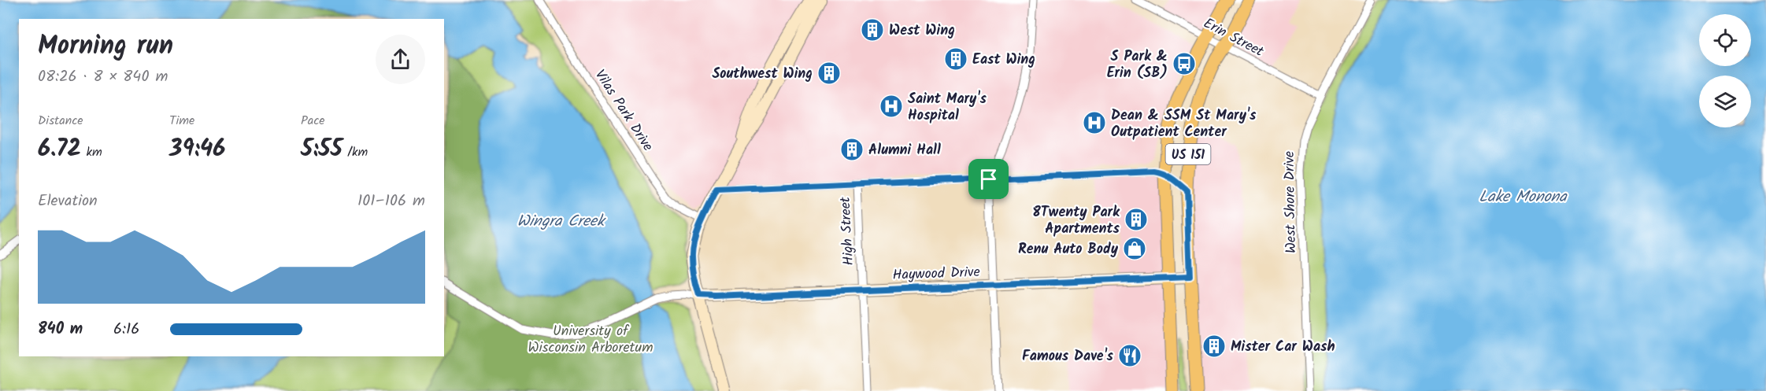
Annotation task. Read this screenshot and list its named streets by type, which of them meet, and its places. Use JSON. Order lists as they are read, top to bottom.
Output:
{
  "streets": {
    "main road": ["US 151"],
    "street": [
      "Erin Street",
      "Vilas Park Drive",
      "West Shore Drive",
      "High Street",
      "Haywood Drive"
    ]
  },
  "crossings": [
    ["Erin Street", "US 151"],
    ["Erin Street", "West Shore Drive"],
    ["US 151", "Haywood Drive"],
    ["High Street", "Haywood Drive"]
  ],
  "water": ["Lake Monona", "Wingra Creek"],
  "parks": ["University of Wisconsin Arboretum"],
  "places": {
    "building": [
      "West Wing",
      "East Wing",
      "Southwest Wing",
      "Alumni Hall",
      "8Twenty Park Apartments",
      "Mister Car Wash"
    ],
    "bus stop": ["S Park & Erin (SB)"],
    "hospital": ["Saint Mary's Hospital", "Dean & SSM St Mary's Outpatient Center"],
    "shop": ["Renu Auto Body"],
    "restaurant": ["Famous Dave's"]
  },
  "page": {
    "heading": ["Morning run", "08:26 · 8 × 840 m"],
    "stats": [
      ["Distance", "6.72 km"],
      ["Time", "39:46"],
      ["Pace", "5:55 /km"]
    ],
    "chart": ["Elevation", "101–106 m"],
    "list": [
      {
        "name": "840 m",
        "note": "6:16"
      }
    ]
  }
}
